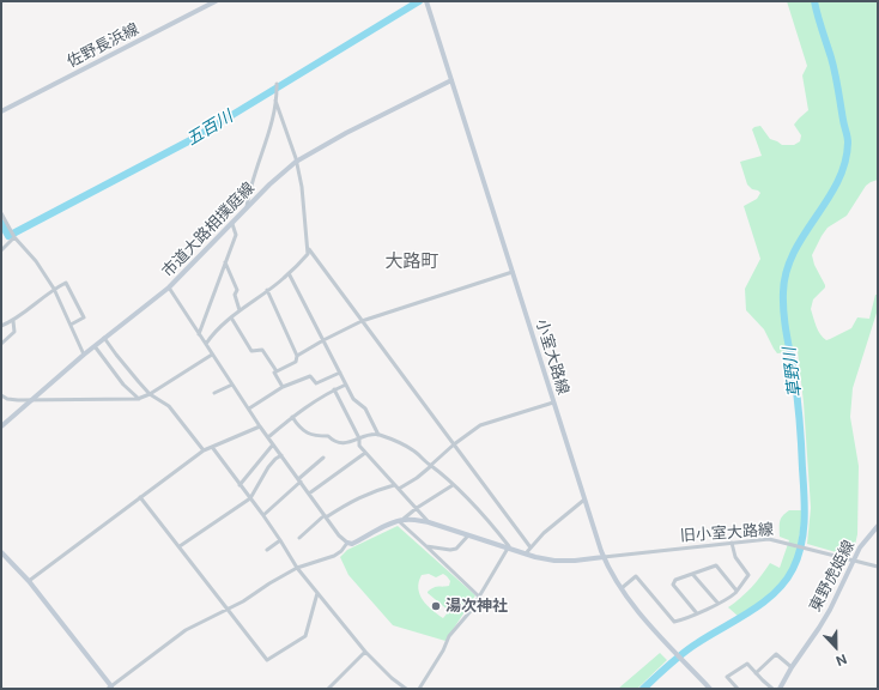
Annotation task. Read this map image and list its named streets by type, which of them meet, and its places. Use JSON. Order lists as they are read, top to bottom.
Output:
{
  "streets": {
    "main road": [
      "佐野長浜線",
      "市道大路相撲庭線",
      "小室大路線",
      "東野虎姫線"
    ],
    "street": ["旧小室大路線"]
  },
  "crossings": [
    ["市道大路相撲庭線", "小室大路線"],
    ["小室大路線", "旧小室大路線"],
    ["旧小室大路線", "東野虎姫線"]
  ],
  "districts": ["大路町"],
  "water": ["五百川", "草野川"],
  "places": ["湯次神社"],
  "north": "bottom"
}
